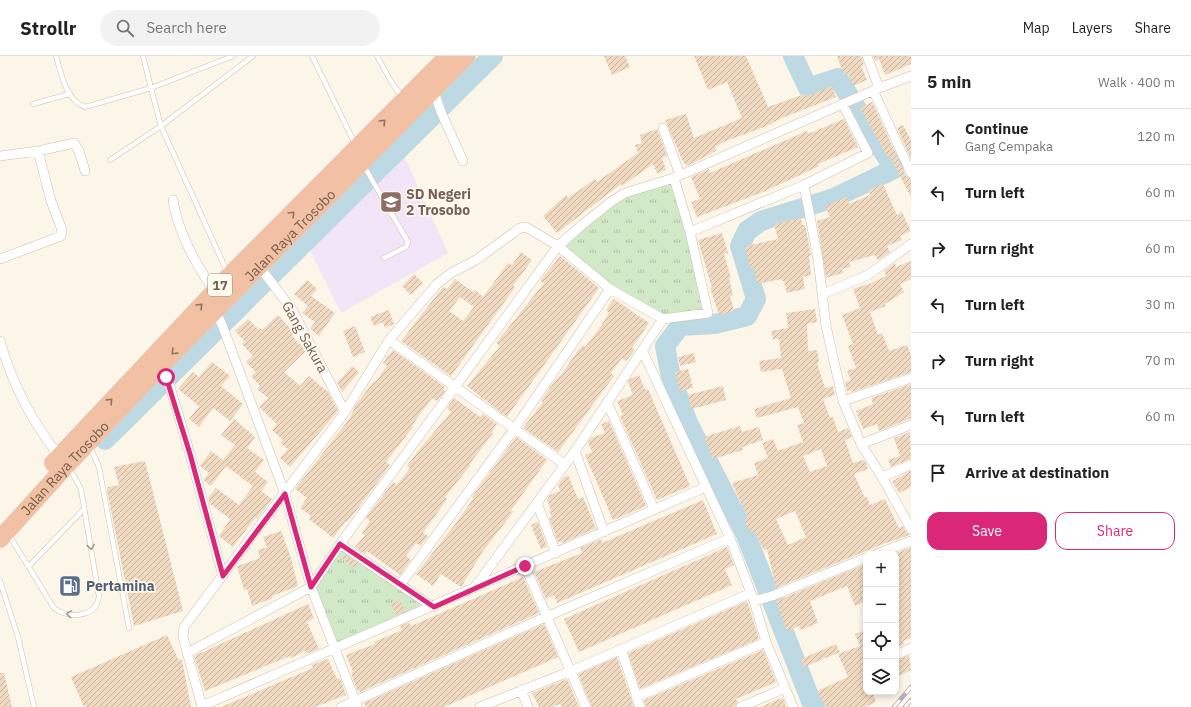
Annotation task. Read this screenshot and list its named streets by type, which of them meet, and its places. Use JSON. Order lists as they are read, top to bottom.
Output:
{
  "streets": {
    "highway": ["Jalan Raya Trosobo", "17"],
    "street": ["Gang Sakura"]
  },
  "crossings": [
    ["Jalan Raya Trosobo", "Gang Sakura"]
  ],
  "places": {
    "school or university": ["SD Negeri 2 Trosobo"],
    "fuel station": ["Pertamina"]
  },
  "page": {
    "header": "Strollr",
    "search": "Search here",
    "nav": ["Map", "Layers", "Share"],
    "heading": ["5 min", "Walk · 400 m"],
    "list": [
      ["Continue", "Gang Cempaka", "120 m"],
      ["Turn left", "60 m"],
      ["Turn right", "60 m"],
      ["Turn left", "30 m"],
      ["Turn right", "70 m"],
      ["Turn left", "60 m"],
      "Arrive at destination"
    ],
    "buttons": ["Save", "Share"],
    "map_buttons": ["+", "−"]
  }
}
